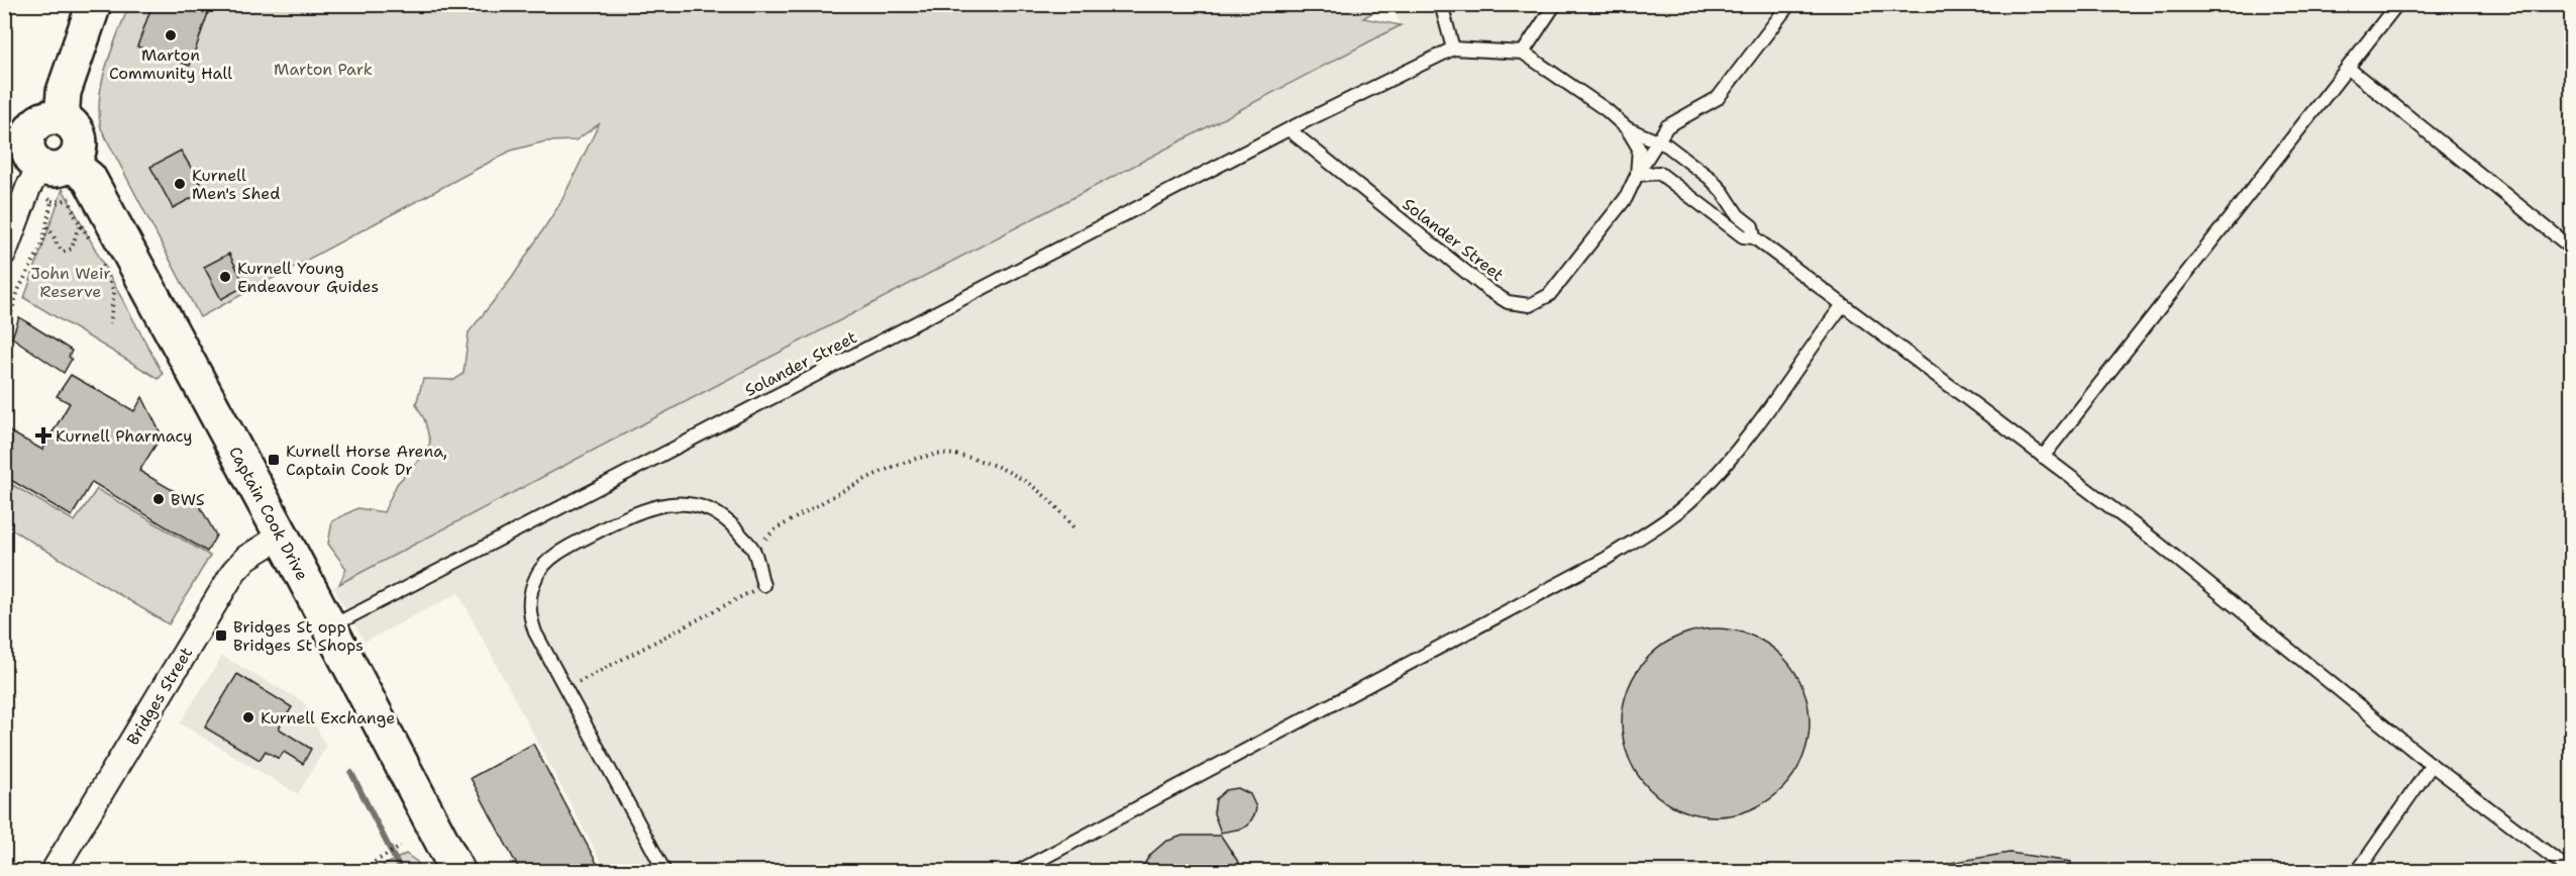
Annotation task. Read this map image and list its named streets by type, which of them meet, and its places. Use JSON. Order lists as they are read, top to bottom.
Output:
{
  "streets": {
    "main road": ["Captain Cook Drive"],
    "street": ["Bridges Street"],
    "lane": ["Solander Street"]
  },
  "crossings": [
    ["Solander Street", "Captain Cook Drive"],
    ["Captain Cook Drive", "Bridges Street"]
  ],
  "parks": ["Marton Park", "John Weir Reserve"],
  "places": {
    "other": [
      "Marton Community Hall",
      "Kurnell Men's Shed",
      "Kurnell Young Endeavour Guides",
      "BWS",
      "Kurnell Exchange"
    ],
    "health": ["Kurnell Pharmacy"],
    "transit": ["Kurnell Horse Arena, Captain Cook Dr", "Bridges St opp Bridges St Shops"]
  }
}
